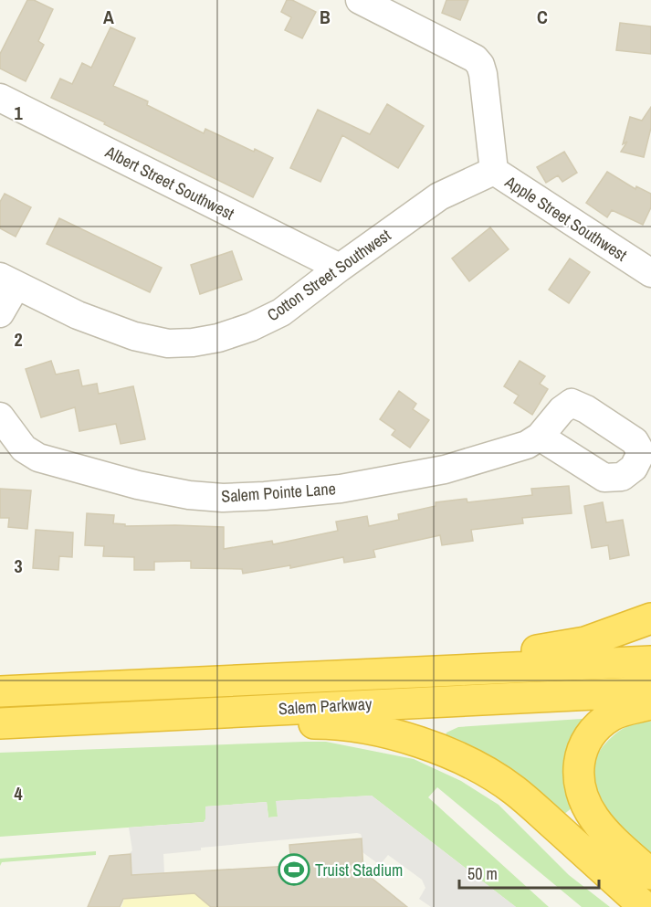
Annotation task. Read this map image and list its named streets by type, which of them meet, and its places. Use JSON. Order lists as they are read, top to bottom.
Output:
{
  "streets": {
    "highway": ["Salem Parkway"],
    "street": [
      "Albert Street Southwest",
      "Apple Street Southwest",
      "Cotton Street Southwest",
      "Salem Pointe Lane"
    ]
  },
  "crossings": [
    ["Albert Street Southwest", "Cotton Street Southwest"],
    ["Apple Street Southwest", "Cotton Street Southwest"]
  ],
  "places": {
    "sports": ["Truist Stadium"]
  },
  "scale_bar": "50 m",
  "grid": {
    "columns": ["A", "B", "C"],
    "rows": [
      "1",
      "2",
      "3",
      "4"
    ]
  }
}
